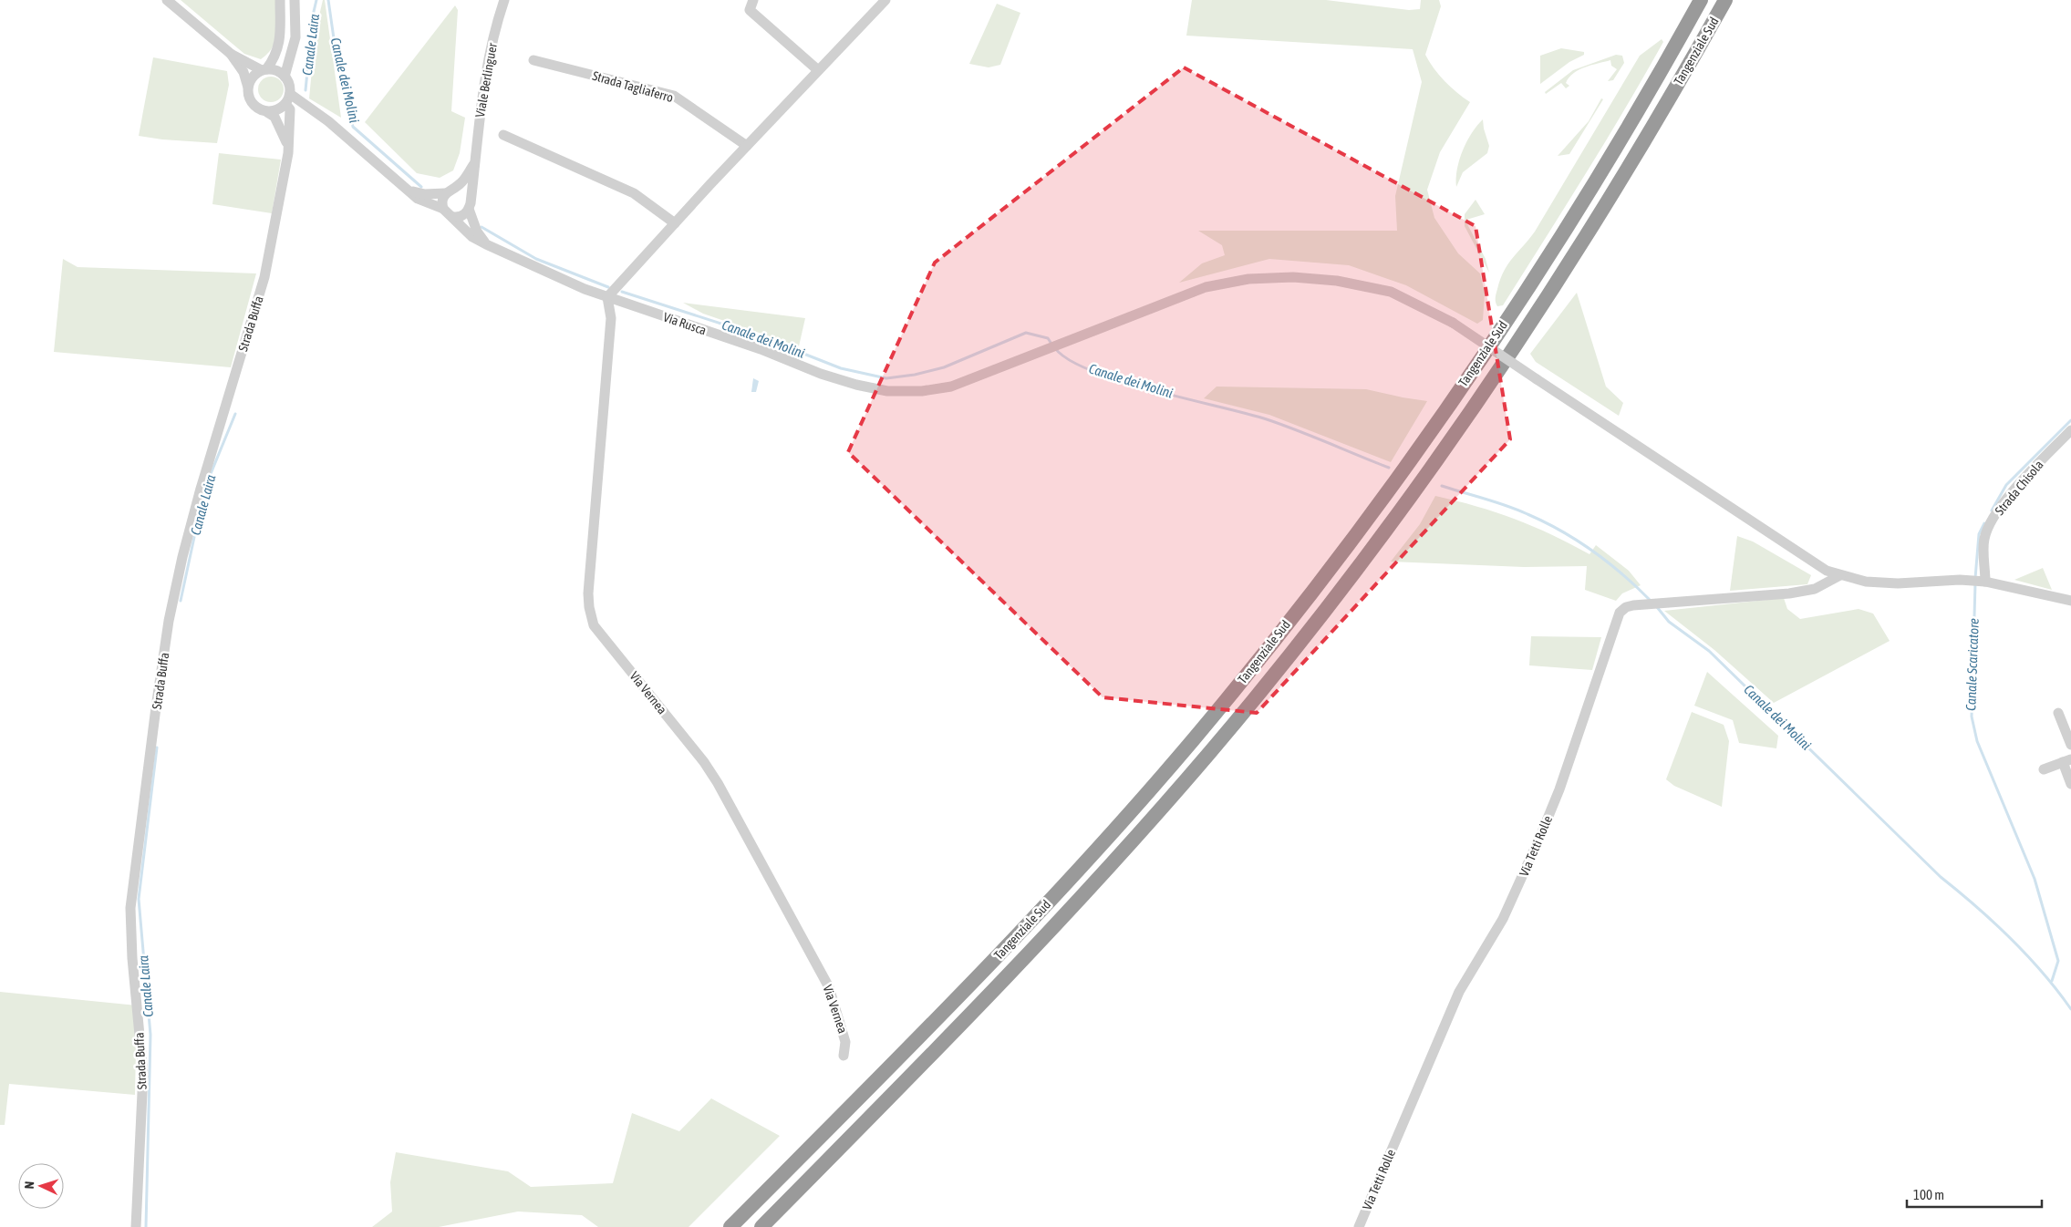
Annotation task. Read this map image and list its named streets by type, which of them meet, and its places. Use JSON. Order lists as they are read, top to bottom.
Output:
{
  "streets": {
    "highway": ["Tangenziale Sud"],
    "street": [
      "Viale Berlinguer",
      "Strada Tagliaferro",
      "Strada Buffa",
      "Via Rusca",
      "Strada Chisola",
      "Via Vernea",
      "Via Tetti Rolle"
    ]
  },
  "crossings": [
    ["Viale Berlinguer", "Via Rusca"],
    ["Via Rusca", "Strada Chisola"],
    ["Via Rusca", "Via Vernea"],
    ["Via Rusca", "Via Tetti Rolle"]
  ],
  "water": ["Canale Laira", "Canale dei Molini", "Canale Scaricatore"],
  "scale_bar": "100 m",
  "north": "left"
}
